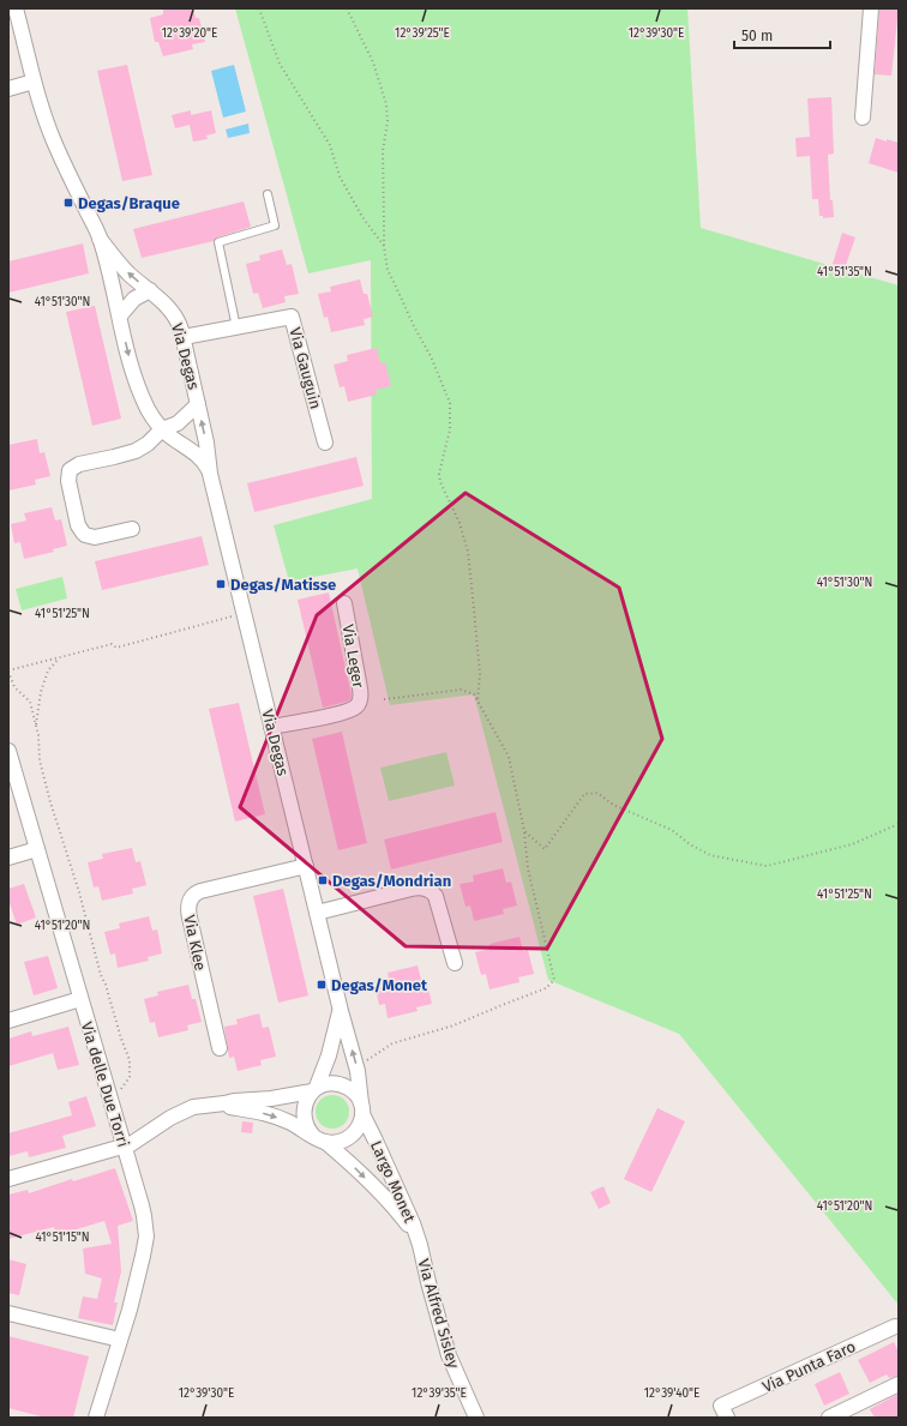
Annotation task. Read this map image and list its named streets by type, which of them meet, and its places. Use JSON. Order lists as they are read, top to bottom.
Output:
{
  "streets": {
    "street": [
      "Via Degas",
      "Via Gauguin",
      "Via Leger",
      "Via Klee",
      "Via delle Due Torri",
      "Largo Monet",
      "Via Alfred Sisley",
      "Via Punta Faro"
    ]
  },
  "crossings": [
    ["Via Degas", "Via Gauguin"],
    ["Via Degas", "Via Leger"],
    ["Via Degas", "Via Klee"],
    ["Via Degas", "Largo Monet"],
    ["Largo Monet", "Via Alfred Sisley"]
  ],
  "one_way": ["Largo Monet"],
  "places": {
    "transit": [
      "Degas/Braque",
      "Degas/Matisse",
      "Degas/Mondrian",
      "Degas/Monet"
    ]
  },
  "scale_bar": "50 m",
  "coordinates": [
    "12°39'20\"E",
    "12°39'25\"E",
    "12°39'30\"E",
    "41°51'35\"N",
    "41°51'30\"N",
    "41°51'25\"N",
    "41°51'20\"N",
    "41°51'15\"N",
    "12°39'35\"E",
    "12°39'40\"E"
  ]
}
